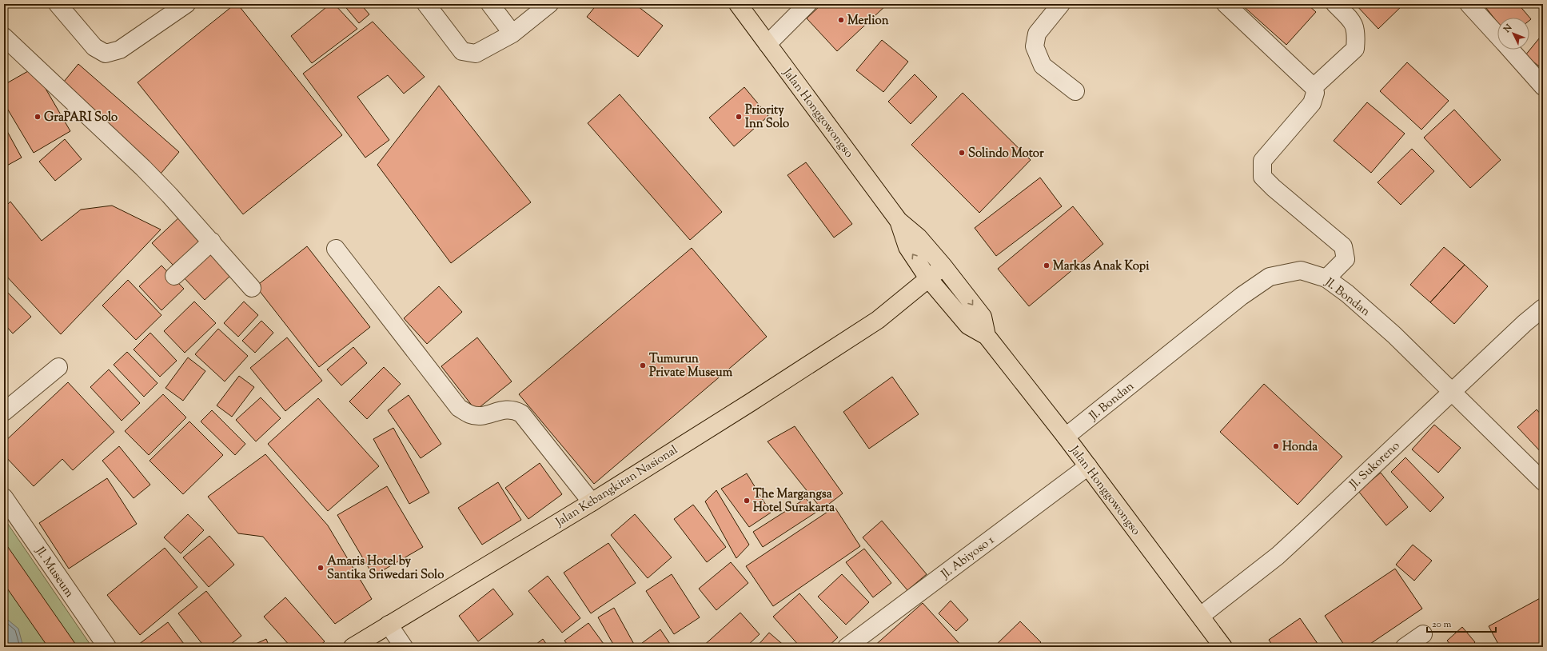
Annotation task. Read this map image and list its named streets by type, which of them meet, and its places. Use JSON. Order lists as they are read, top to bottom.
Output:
{
  "streets": {
    "main road": ["Jalan Honggowongso", "Jalan Kebangkitan Nasional"],
    "street": [
      "Jl. Bondan",
      "Jl. Sukoreno",
      "Jl. Abiyoso 1",
      "Jl. Museum"
    ]
  },
  "crossings": [
    ["Jalan Honggowongso", "Jl. Bondan"],
    ["Jalan Honggowongso", "Jl. Sukoreno"],
    ["Jalan Honggowongso", "Jalan Kebangkitan Nasional"],
    ["Jalan Honggowongso", "Jl. Abiyoso 1"],
    ["Jl. Bondan", "Jl. Sukoreno"]
  ],
  "places": [
    "Merlion",
    "GraPARI Solo",
    "Priority Inn Solo",
    "Solindo Motor",
    "Markas Anak Kopi",
    "Tumurun Private Museum",
    "Honda",
    "The Margangsa Hotel Surakarta",
    "Amaris Hotel by Santika Sriwedari Solo"
  ],
  "scale_bar": "20 m",
  "north": "top left"
}
